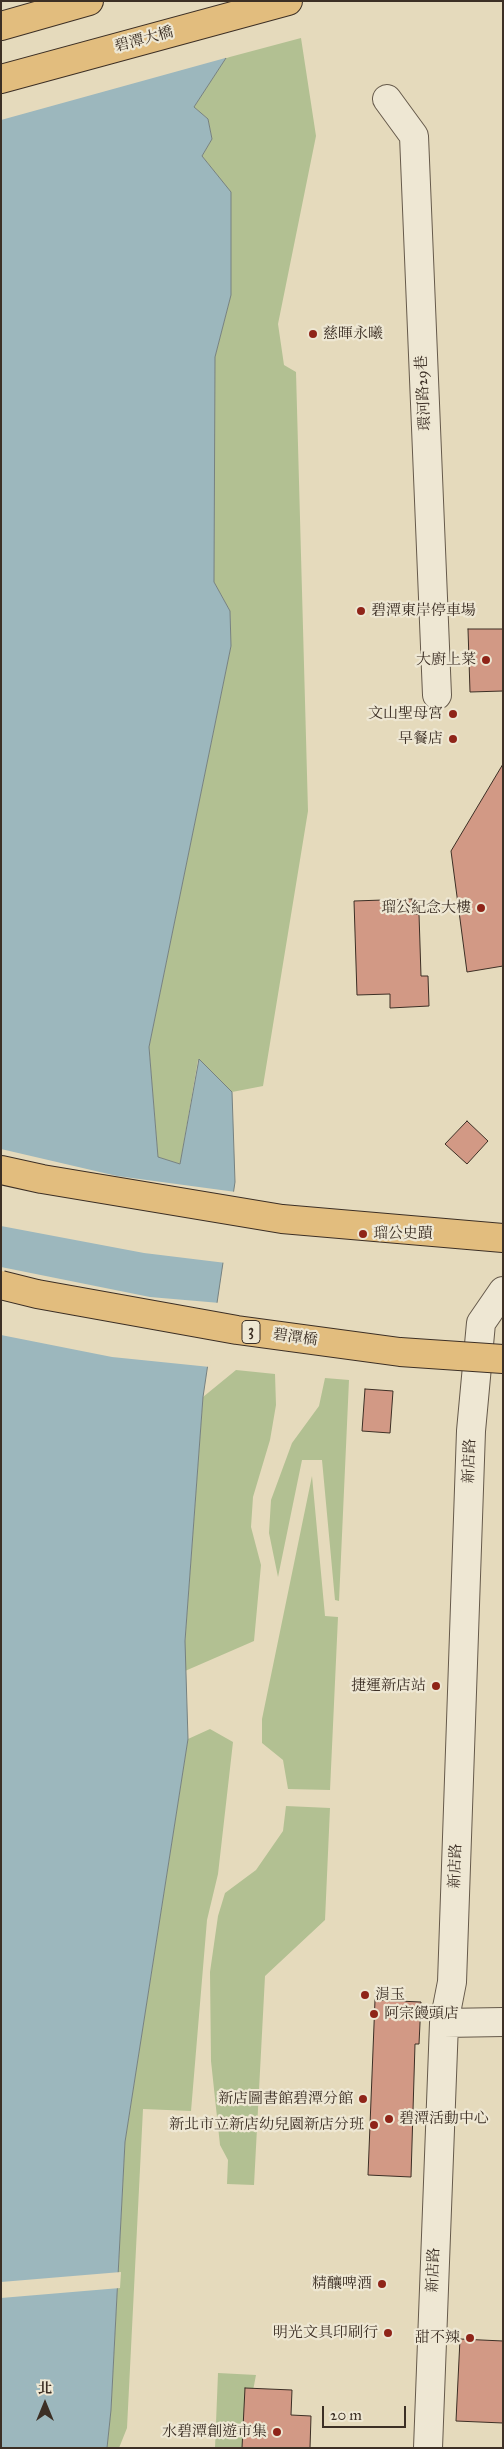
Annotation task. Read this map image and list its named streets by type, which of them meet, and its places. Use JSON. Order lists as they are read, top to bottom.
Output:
{
  "streets": {
    "main road": ["碧潭大橋", "3", "碧潭橋"],
    "street": ["環河路29巷", "新店路"]
  },
  "places": [
    "慈暉永曦",
    "碧潭東岸停車場",
    "大廚上菜",
    "文山聖母宮",
    "早餐店",
    "瑠公紀念大樓",
    "瑠公史蹟",
    "捷運新店站",
    "涓玉",
    "阿宗饅頭店",
    "新店圖書館碧潭分館",
    "碧潭活動中心",
    "新北市立新店幼兒園新店分班",
    "精釀啤酒",
    "明光文具印刷行",
    "甜不辣",
    "水碧潭創遊市集"
  ],
  "scale_bar": "20 m",
  "north": "top"
}
